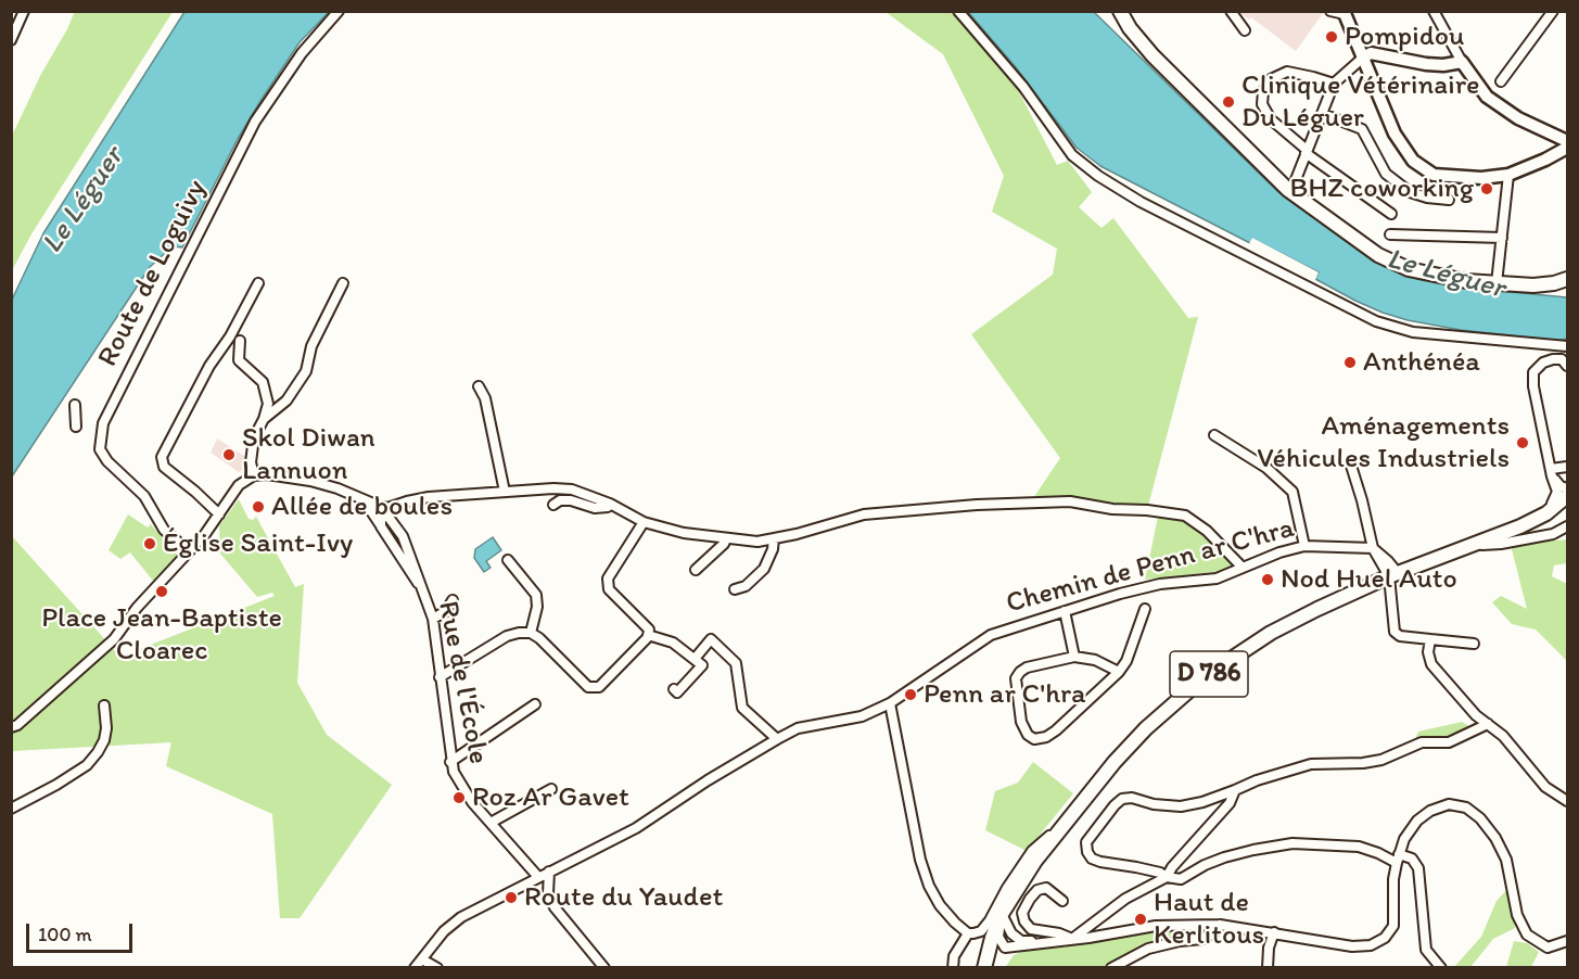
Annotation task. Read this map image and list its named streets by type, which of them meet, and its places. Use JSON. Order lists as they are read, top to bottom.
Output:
{
  "streets": {
    "main road": ["D 786"],
    "street": ["Route de Loguivy", "Chemin de Penn ar C'hra", "Rue de l'École"]
  },
  "crossings": [
    ["Chemin de Penn ar C'hra", "Rue de l'École"]
  ],
  "water": ["Le Léguer"],
  "places": [
    "Pompidou",
    "Clinique Vétérinaire Du Léguer",
    "BHZ coworking",
    "Anthénéa",
    "Aménagements Véhicules Industriels",
    "Skol Diwan Lannuon",
    "Allée de boules",
    "Église Saint-Ivy",
    "Nod Huel Auto",
    "Place Jean-Baptiste Cloarec",
    "Penn ar C'hra",
    "Roz Ar Gavet",
    "Route du Yaudet",
    "Haut de Kerlitous"
  ],
  "scale_bar": "100 m"
}
